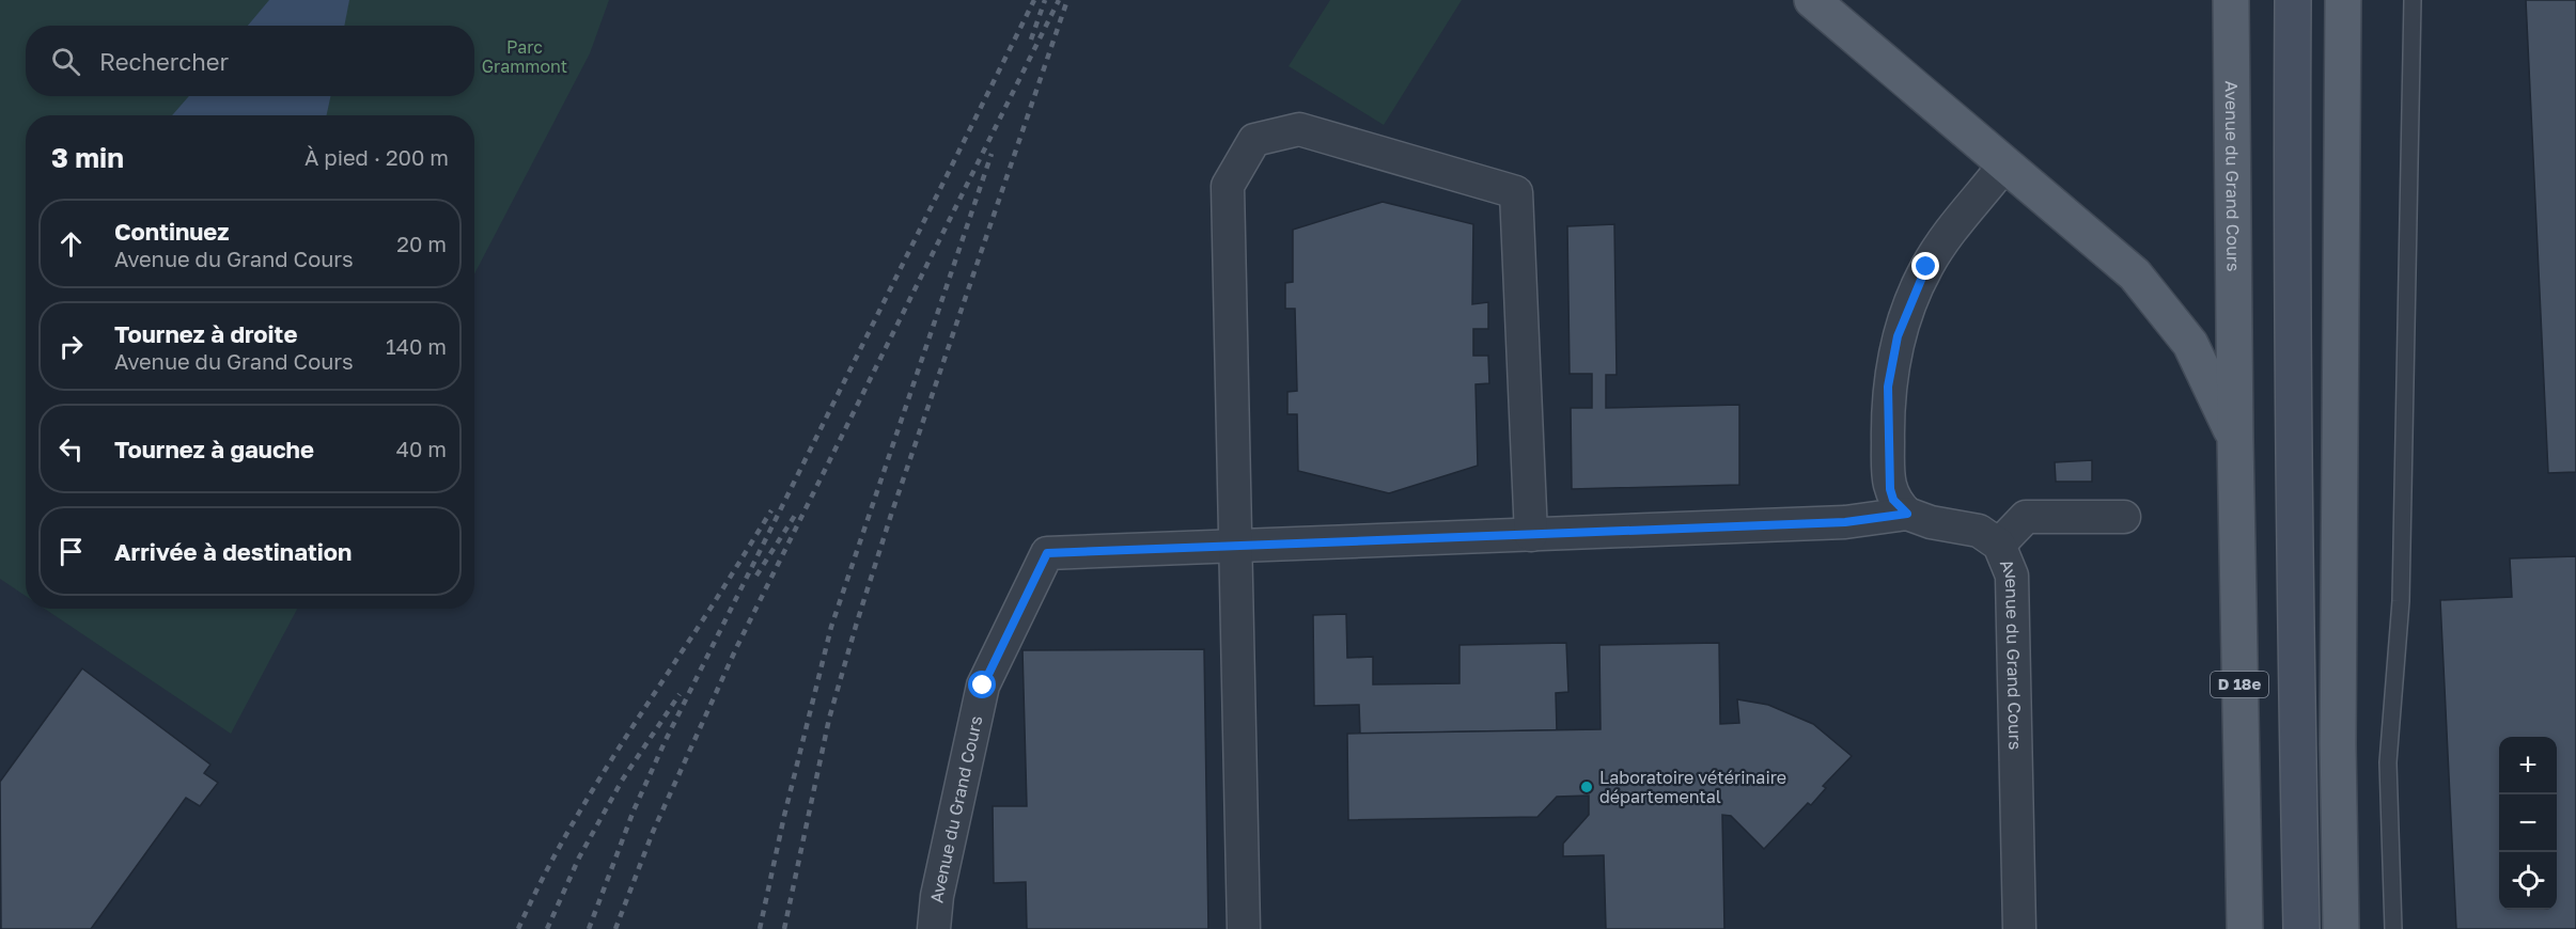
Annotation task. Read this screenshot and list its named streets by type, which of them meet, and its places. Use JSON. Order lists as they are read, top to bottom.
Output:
{
  "streets": {
    "main road": ["Avenue du Grand Cours", "D 18e"]
  },
  "parks": ["Parc Grammont"],
  "places": ["Laboratoire vétérinaire départemental"],
  "page": {
    "search": "Rechercher",
    "heading": ["3 min", "À pied · 200 m"],
    "list": [
      ["Continuez", "Avenue du Grand Cours", "20 m"],
      ["Tournez à droite", "Avenue du Grand Cours", "140 m"],
      ["Tournez à gauche", "40 m"],
      "Arrivée à destination"
    ],
    "map_buttons": ["+", "−"]
  }
}
